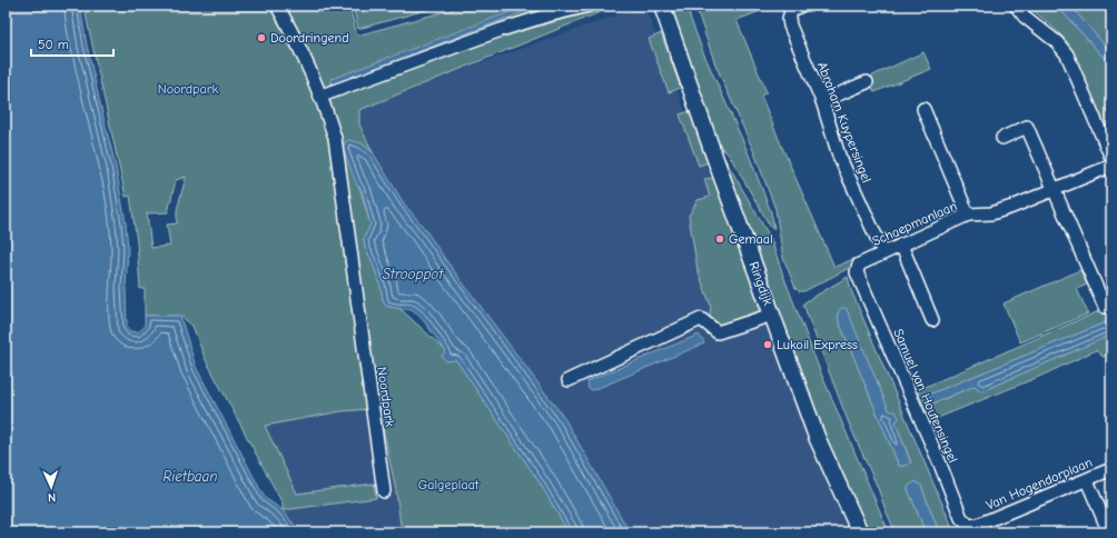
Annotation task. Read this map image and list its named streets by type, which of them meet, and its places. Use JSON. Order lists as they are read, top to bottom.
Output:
{
  "streets": {
    "main road": ["Ringdijk"],
    "street": [
      "Abraham Kuypersingel",
      "Schaepmanlaan",
      "Samuel van Houtensingel",
      "Noordpark",
      "Van Hogendorplaan"
    ]
  },
  "crossings": [
    ["Abraham Kuypersingel", "Schaepmanlaan"],
    ["Schaepmanlaan", "Samuel van Houtensingel"],
    ["Samuel van Houtensingel", "Van Hogendorplaan"]
  ],
  "water": ["Strooppot", "Rietbaan"],
  "parks": ["Noordpark", "Galgeplaat"],
  "places": ["Doordringend", "Gemaal", "Lukoil Express"],
  "scale_bar": "50 m",
  "north": "bottom"
}
